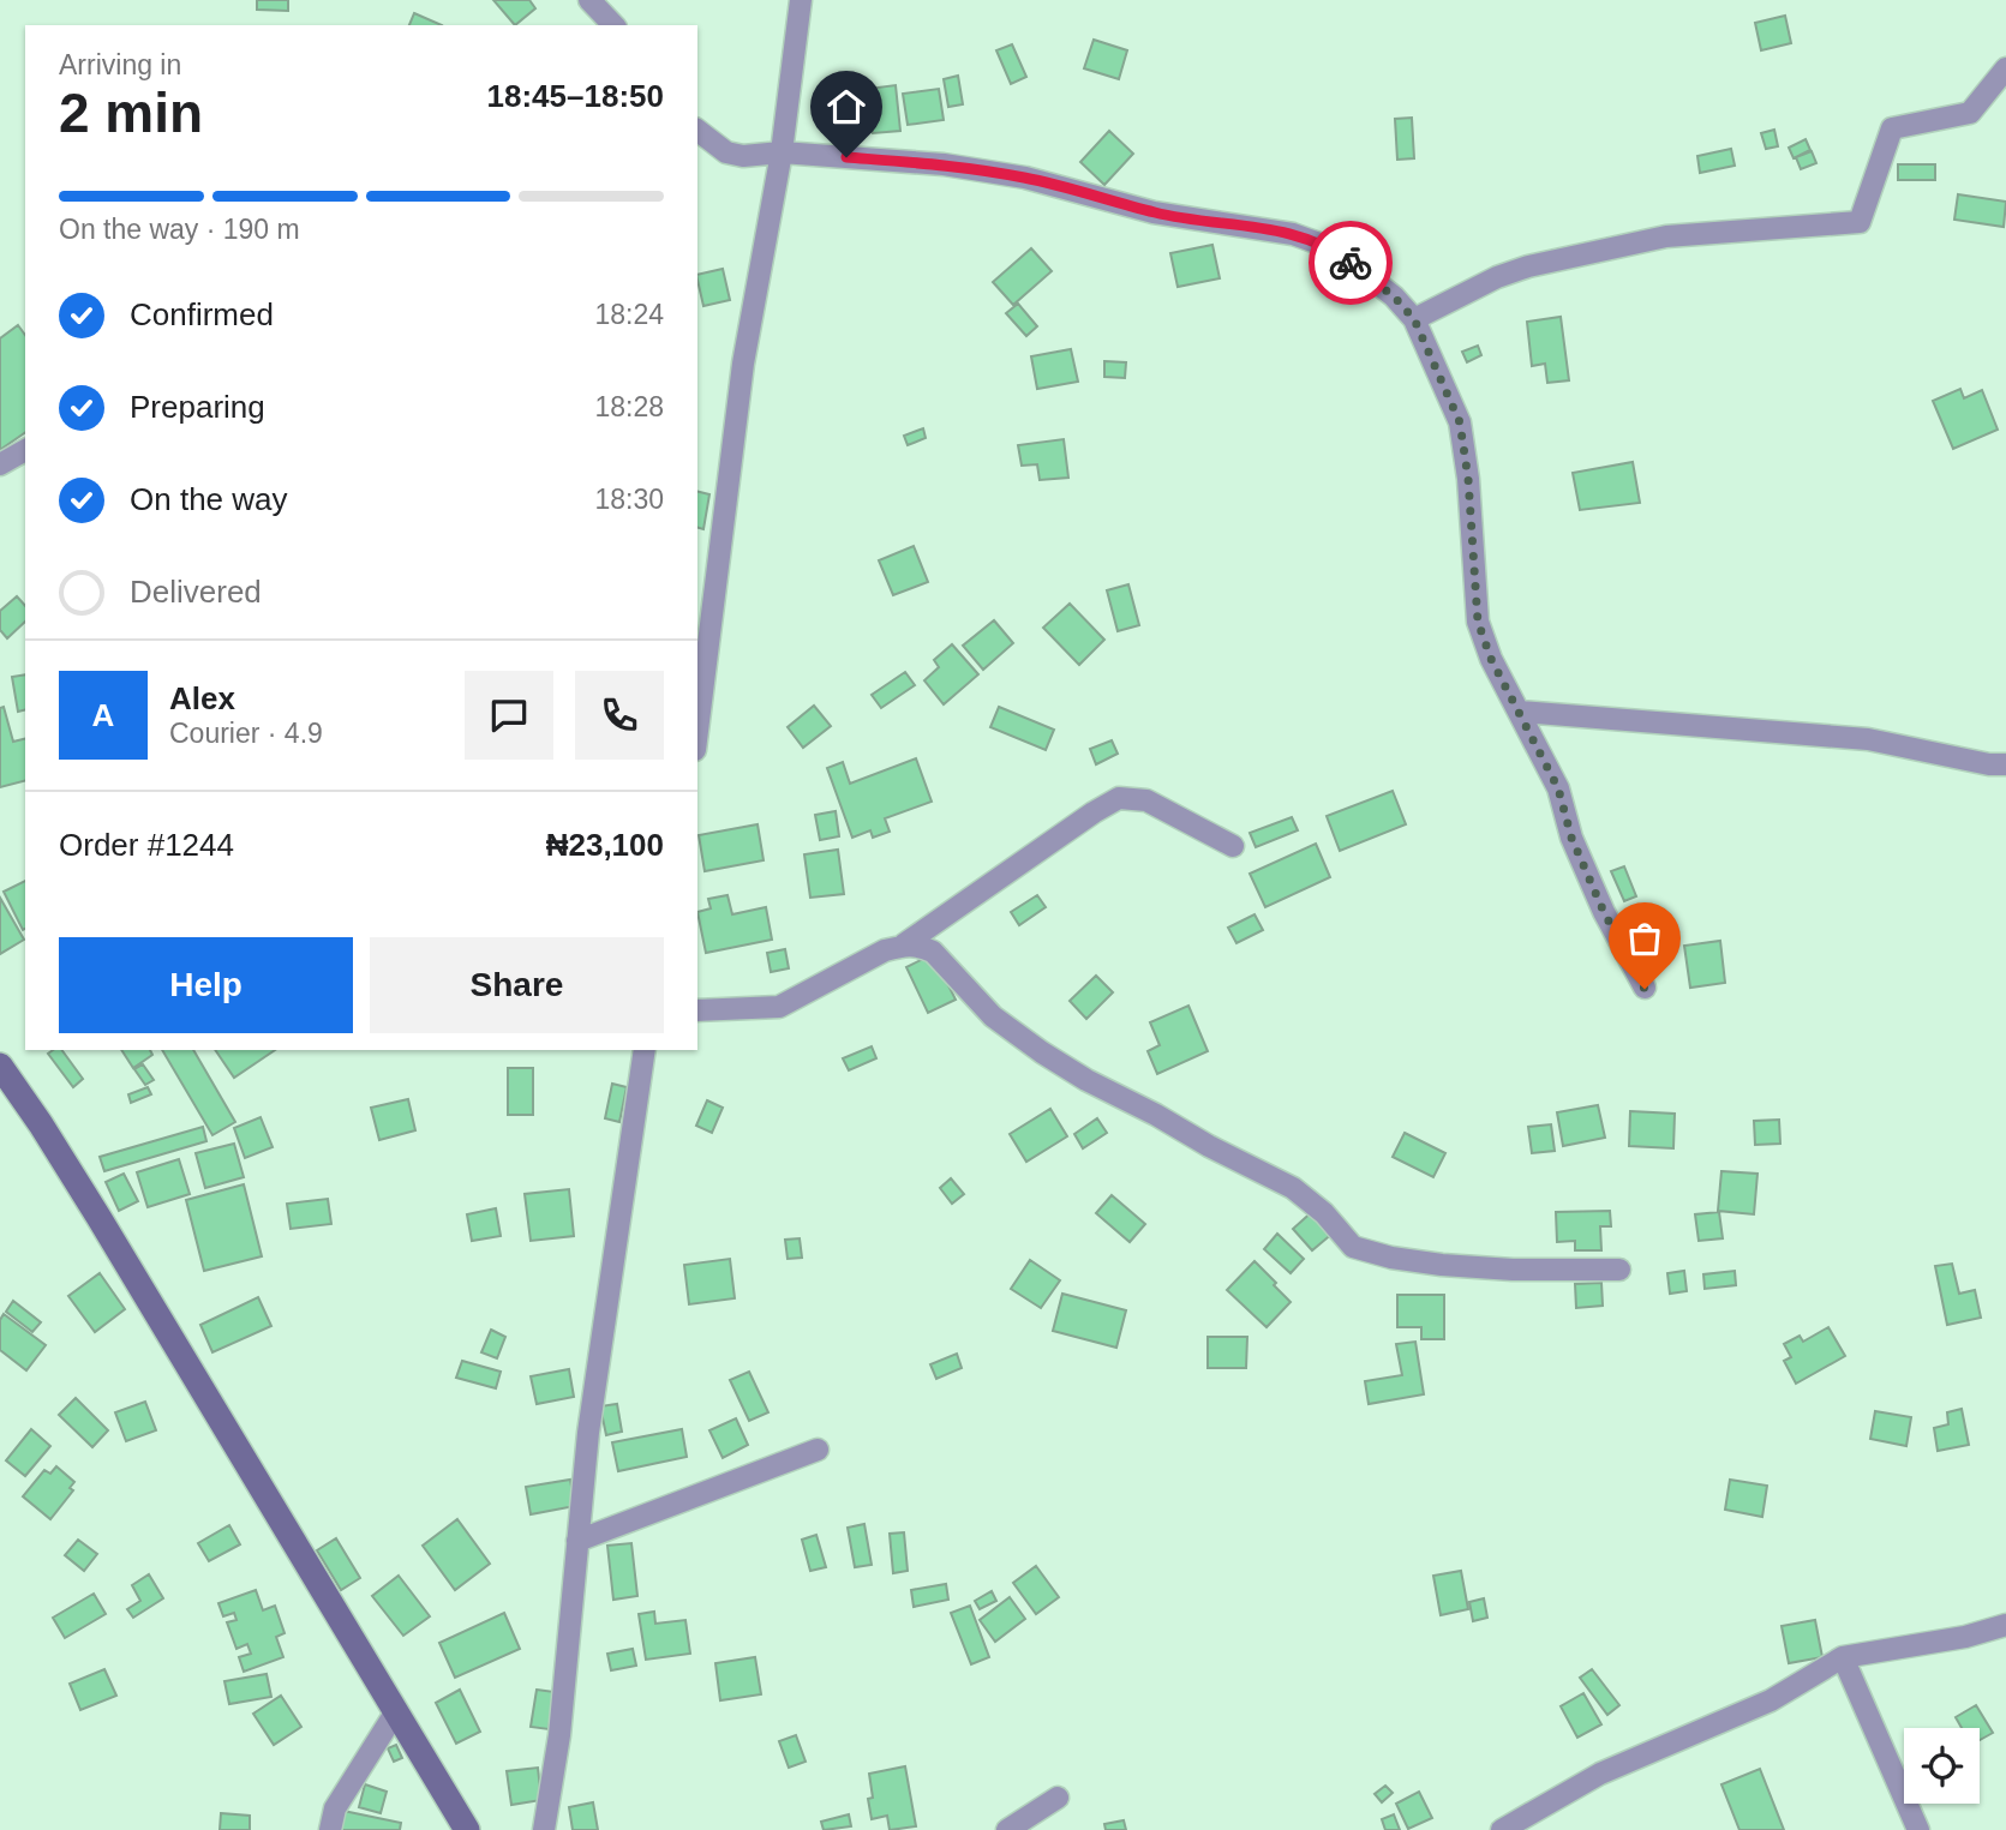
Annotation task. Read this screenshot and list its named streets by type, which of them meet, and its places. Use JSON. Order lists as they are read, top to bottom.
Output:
{
  "page": {
    "heading": ["2 min", "Arriving in", "18:45–18:50"],
    "panel": [
      "Alex",
      "Courier · 4.9",
      "Order #1244",
      "₦23,100"
    ],
    "bar": "On the way · 190 m",
    "list": [
      ["Confirmed", "18:24"],
      ["Preparing", "18:28"],
      ["On the way", "18:30"],
      "Delivered"
    ],
    "round": "A",
    "buttons": ["Help", "Share"]
  }
}
